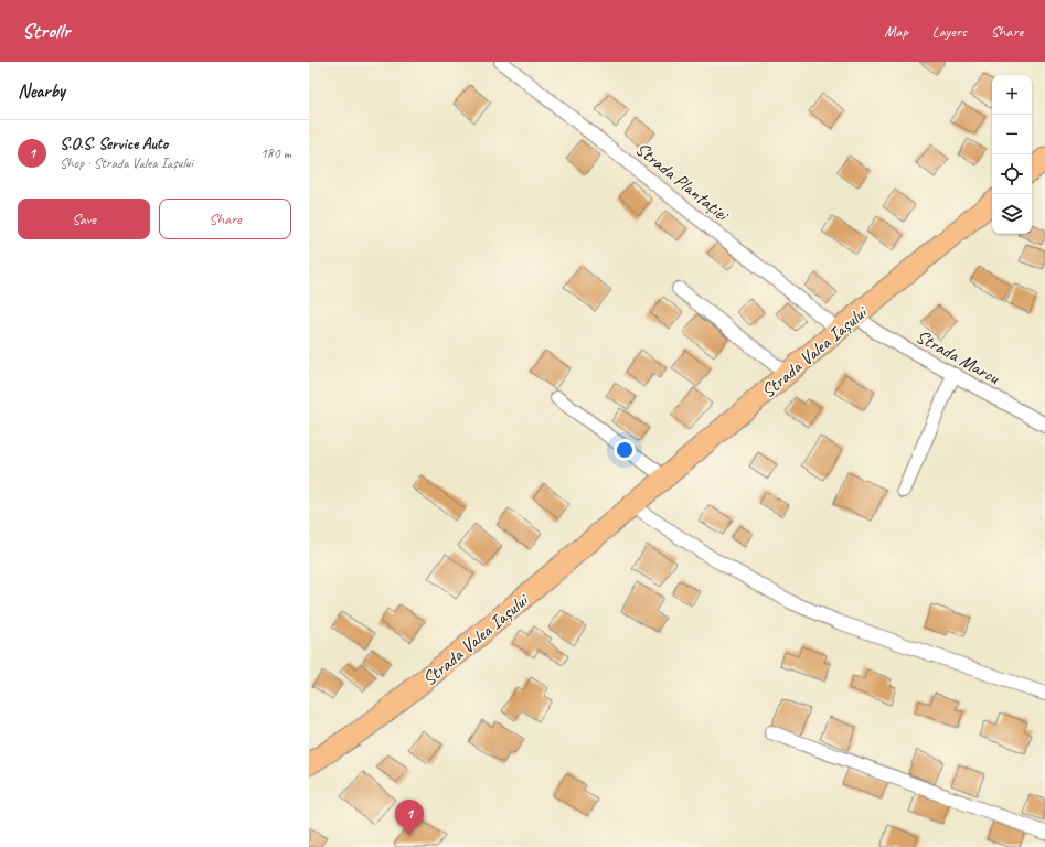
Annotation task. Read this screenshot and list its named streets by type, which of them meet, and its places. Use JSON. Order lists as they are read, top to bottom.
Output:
{
  "streets": {
    "main road": ["Strada Valea Iașului"],
    "street": ["Strada Plantației", "Strada Marcu"]
  },
  "crossings": [
    ["Strada Plantației", "Strada Valea Iașului"],
    ["Strada Valea Iașului", "Strada Marcu"]
  ],
  "page": {
    "header": "Strollr",
    "nav": ["Map", "Layers", "Share"],
    "heading": "Nearby",
    "map_buttons": ["+", "−"],
    "list": [
      {
        "mark": "1",
        "name": "S.O.S. Service Auto",
        "note": "Shop · Strada Valea Iașului",
        "value": "180 m"
      }
    ],
    "buttons": ["Save", "Share"],
    "pins": "1"
  }
}
